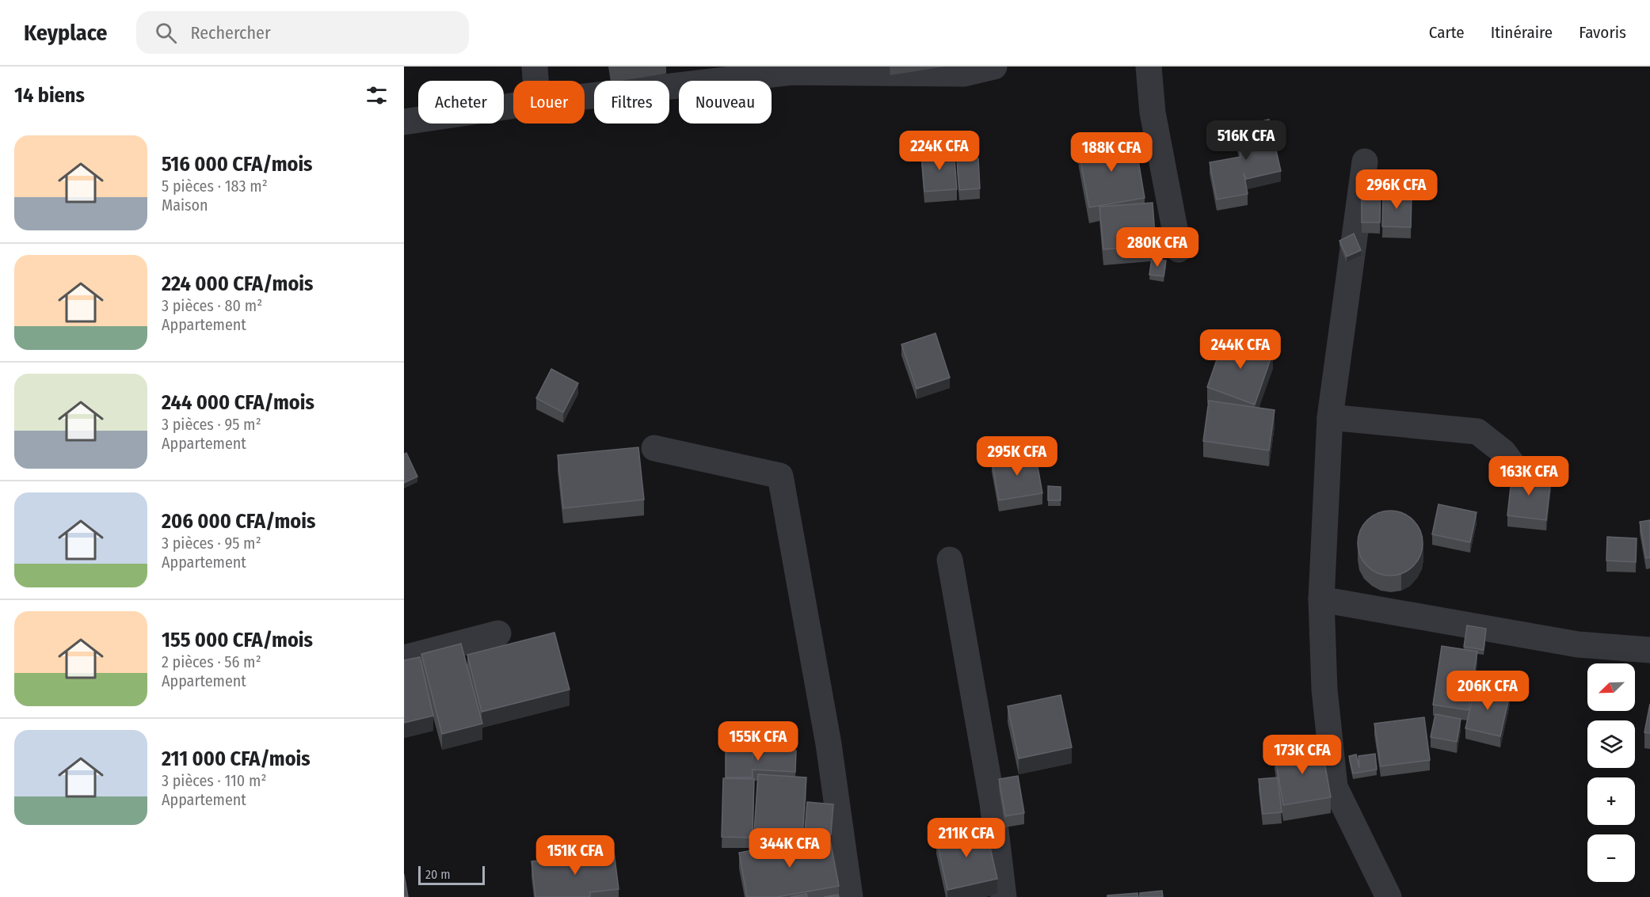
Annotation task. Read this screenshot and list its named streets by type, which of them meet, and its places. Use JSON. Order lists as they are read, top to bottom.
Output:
{
  "scale_bar": "20 m",
  "north": "bottom left",
  "page": {
    "header": "Keyplace",
    "search": "Rechercher",
    "nav": ["Carte", "Itinéraire", "Favoris"],
    "heading": "14 biens",
    "chip": [
      "Acheter",
      "Louer",
      "Filtres",
      "Nouveau"
    ],
    "price": [
      "516K CFA",
      "224K CFA",
      "188K CFA",
      "296K CFA",
      "280K CFA",
      "244K CFA",
      "295K CFA",
      "163K CFA",
      "206K CFA",
      "155K CFA",
      "173K CFA",
      "211K CFA",
      "344K CFA",
      "151K CFA"
    ],
    "list": [
      {
        "name": "516 000 CFA/mois",
        "note": "5 pièces · 183 m² · Maison"
      },
      {
        "name": "224 000 CFA/mois",
        "note": "3 pièces · 80 m² · Appartement"
      },
      {
        "name": "244 000 CFA/mois",
        "note": "3 pièces · 95 m² · Appartement"
      },
      {
        "name": "206 000 CFA/mois",
        "note": "3 pièces · 95 m² · Appartement"
      },
      {
        "name": "155 000 CFA/mois",
        "note": "2 pièces · 56 m² · Appartement"
      },
      {
        "name": "211 000 CFA/mois",
        "note": "3 pièces · 110 m² · Appartement"
      }
    ],
    "map_buttons": ["+", "−"],
    "scale": "20 m"
  }
}
